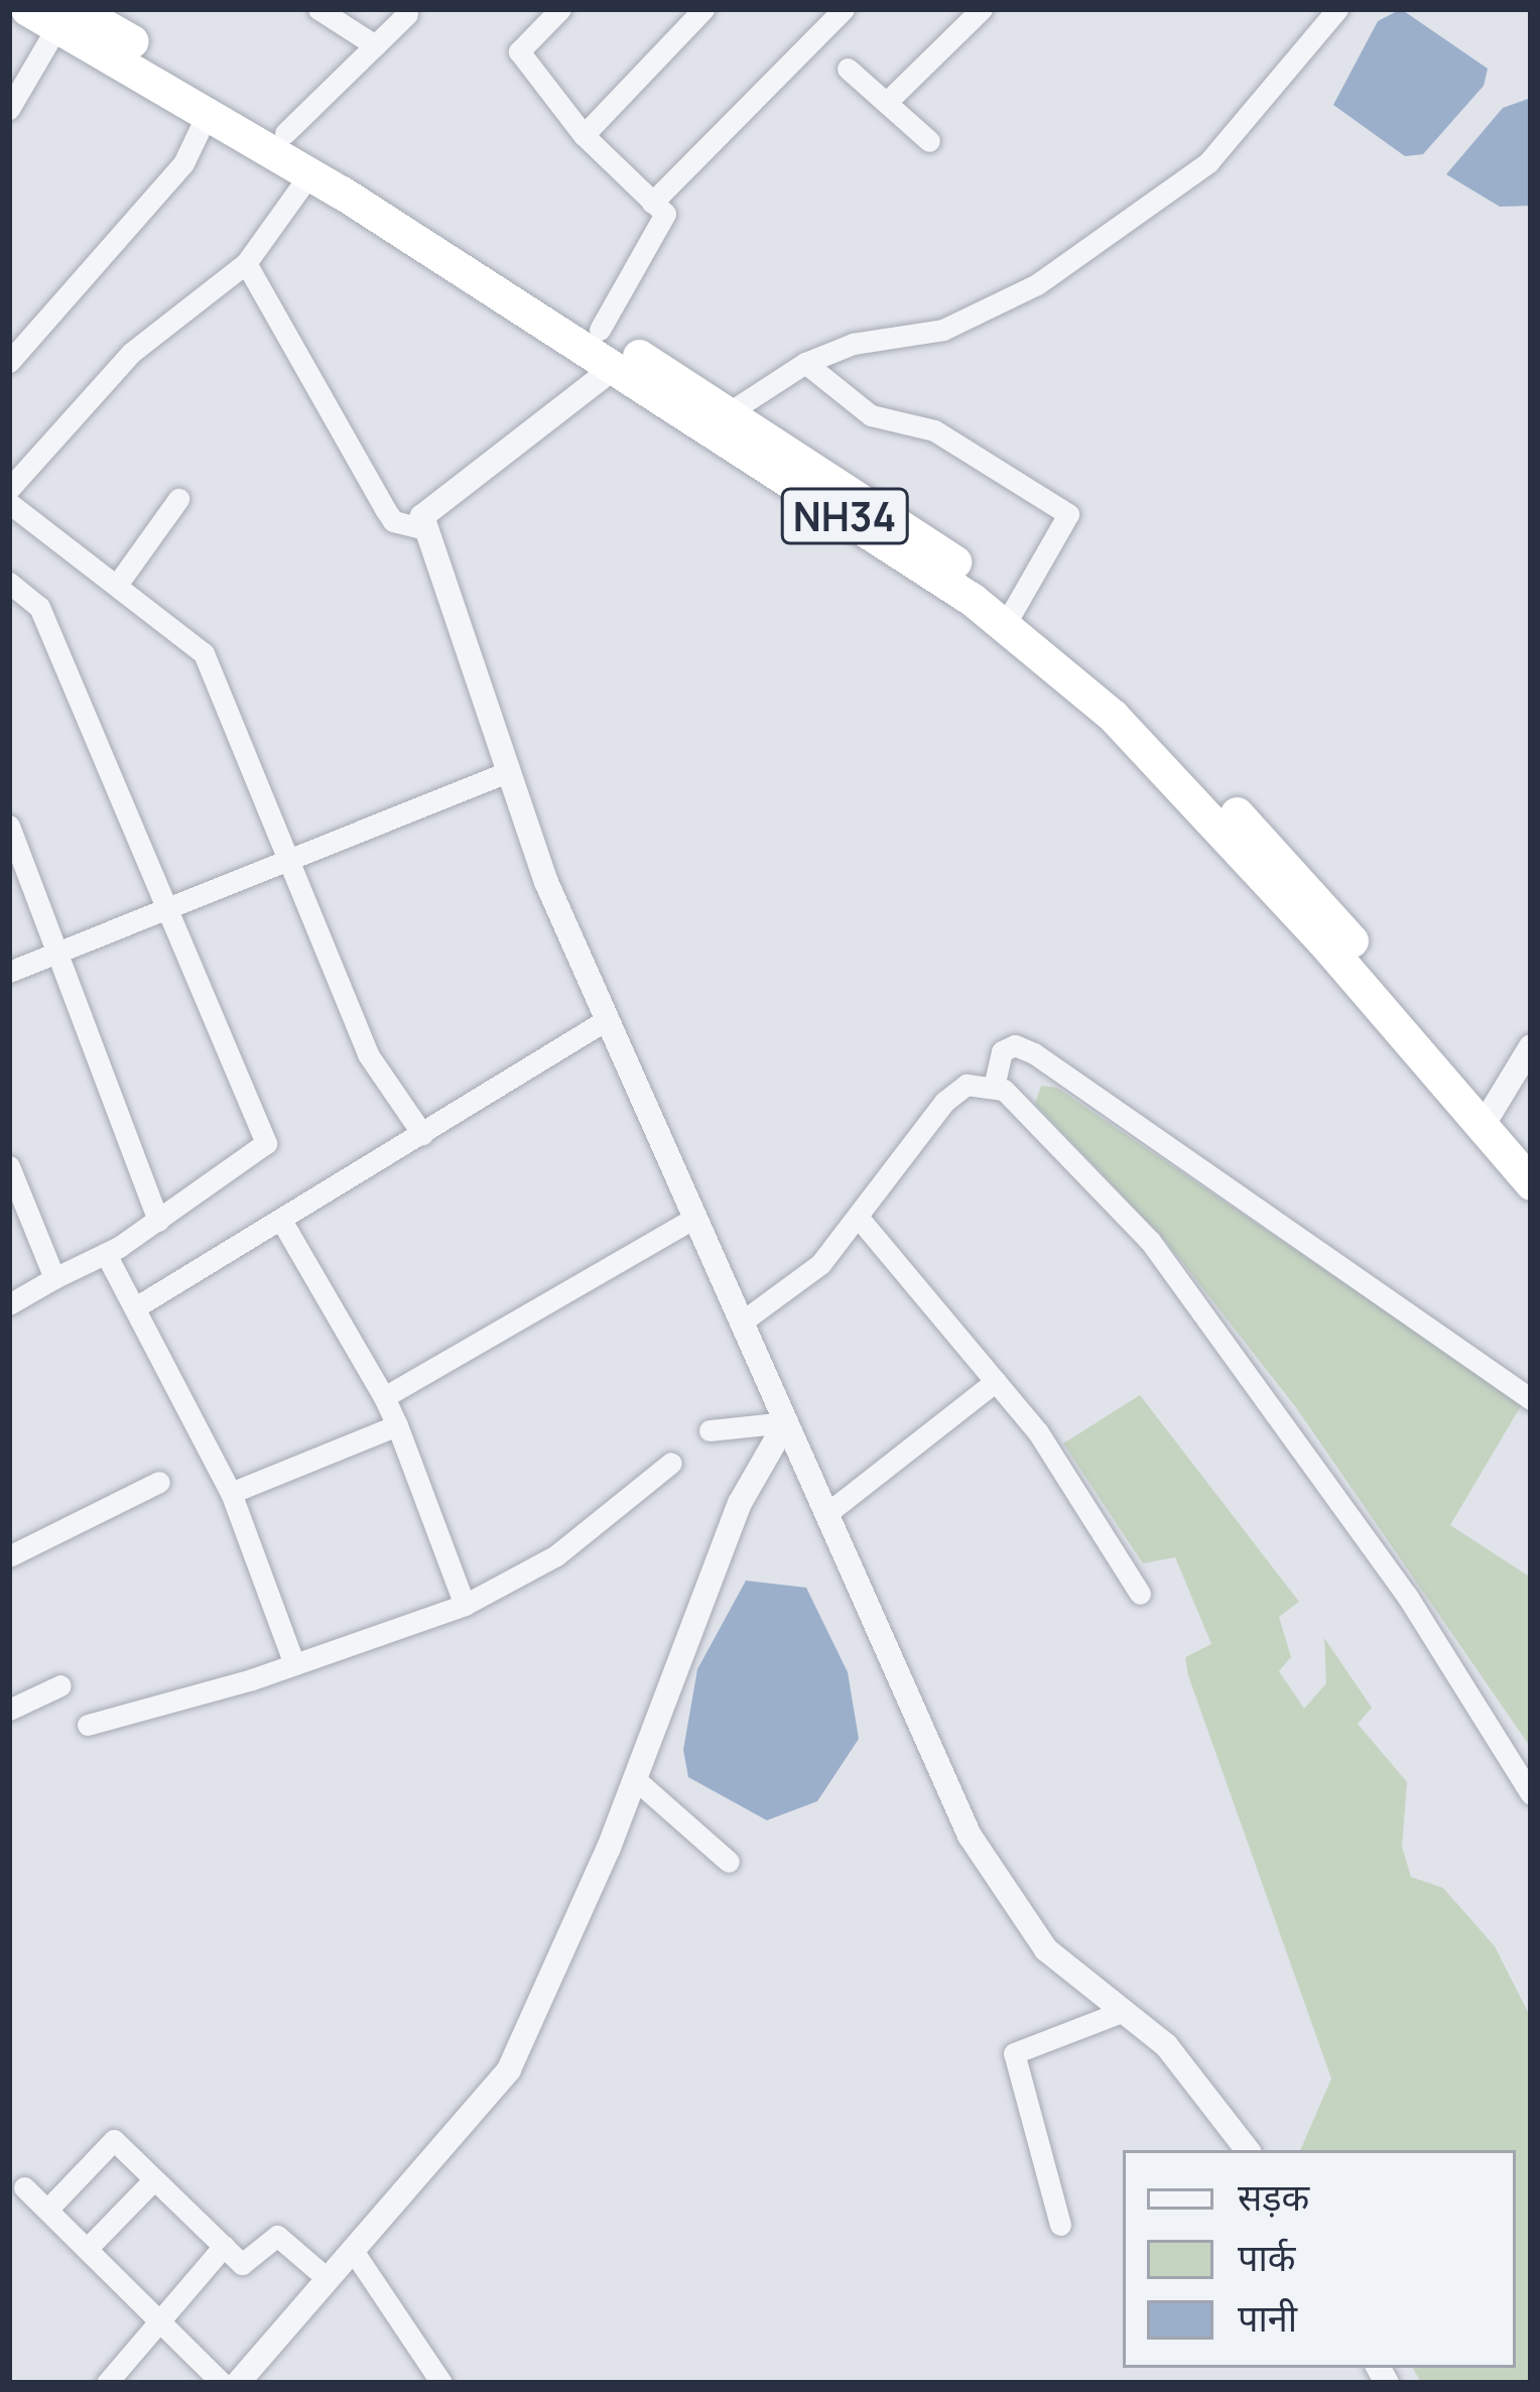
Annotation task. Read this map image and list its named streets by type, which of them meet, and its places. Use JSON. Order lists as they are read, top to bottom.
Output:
{
  "streets": {
    "highway": ["NH34"]
  },
  "legend": ["सड़क", "पार्क", "पानी"]
}
